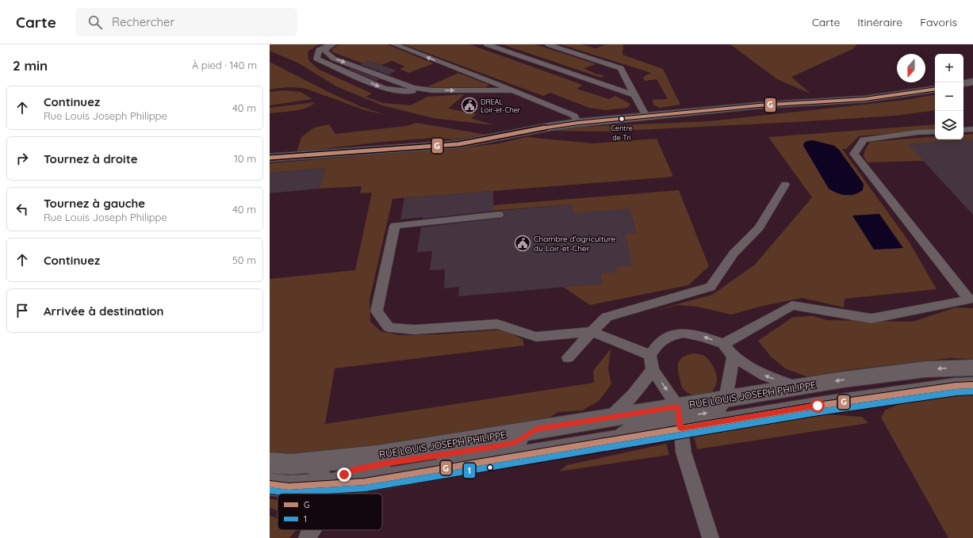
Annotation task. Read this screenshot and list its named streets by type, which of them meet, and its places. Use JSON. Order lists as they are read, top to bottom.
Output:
{
  "streets": {
    "main road": ["RUE LOUIS JOSEPH PHILIPPE"]
  },
  "places": {
    "public building": ["DREAL Loir-et-Cher", "Chambre d'agriculture du Loir-et-Cher"],
    "other": ["Centre de Tri"]
  },
  "lines": ["transit line G", "transit line 1"],
  "legend": ["G", "1"],
  "north": "bottom",
  "page": {
    "header": "Carte",
    "search": "Rechercher",
    "nav": ["Carte", "Itinéraire", "Favoris"],
    "heading": ["2 min", "À pied · 140 m"],
    "map_buttons": ["+", "−"],
    "list": [
      ["Continuez", "Rue Louis Joseph Philippe", "40 m"],
      ["Tournez à droite", "10 m"],
      ["Tournez à gauche", "Rue Louis Joseph Philippe", "40 m"],
      ["Continuez", "50 m"],
      "Arrivée à destination"
    ]
  }
}
